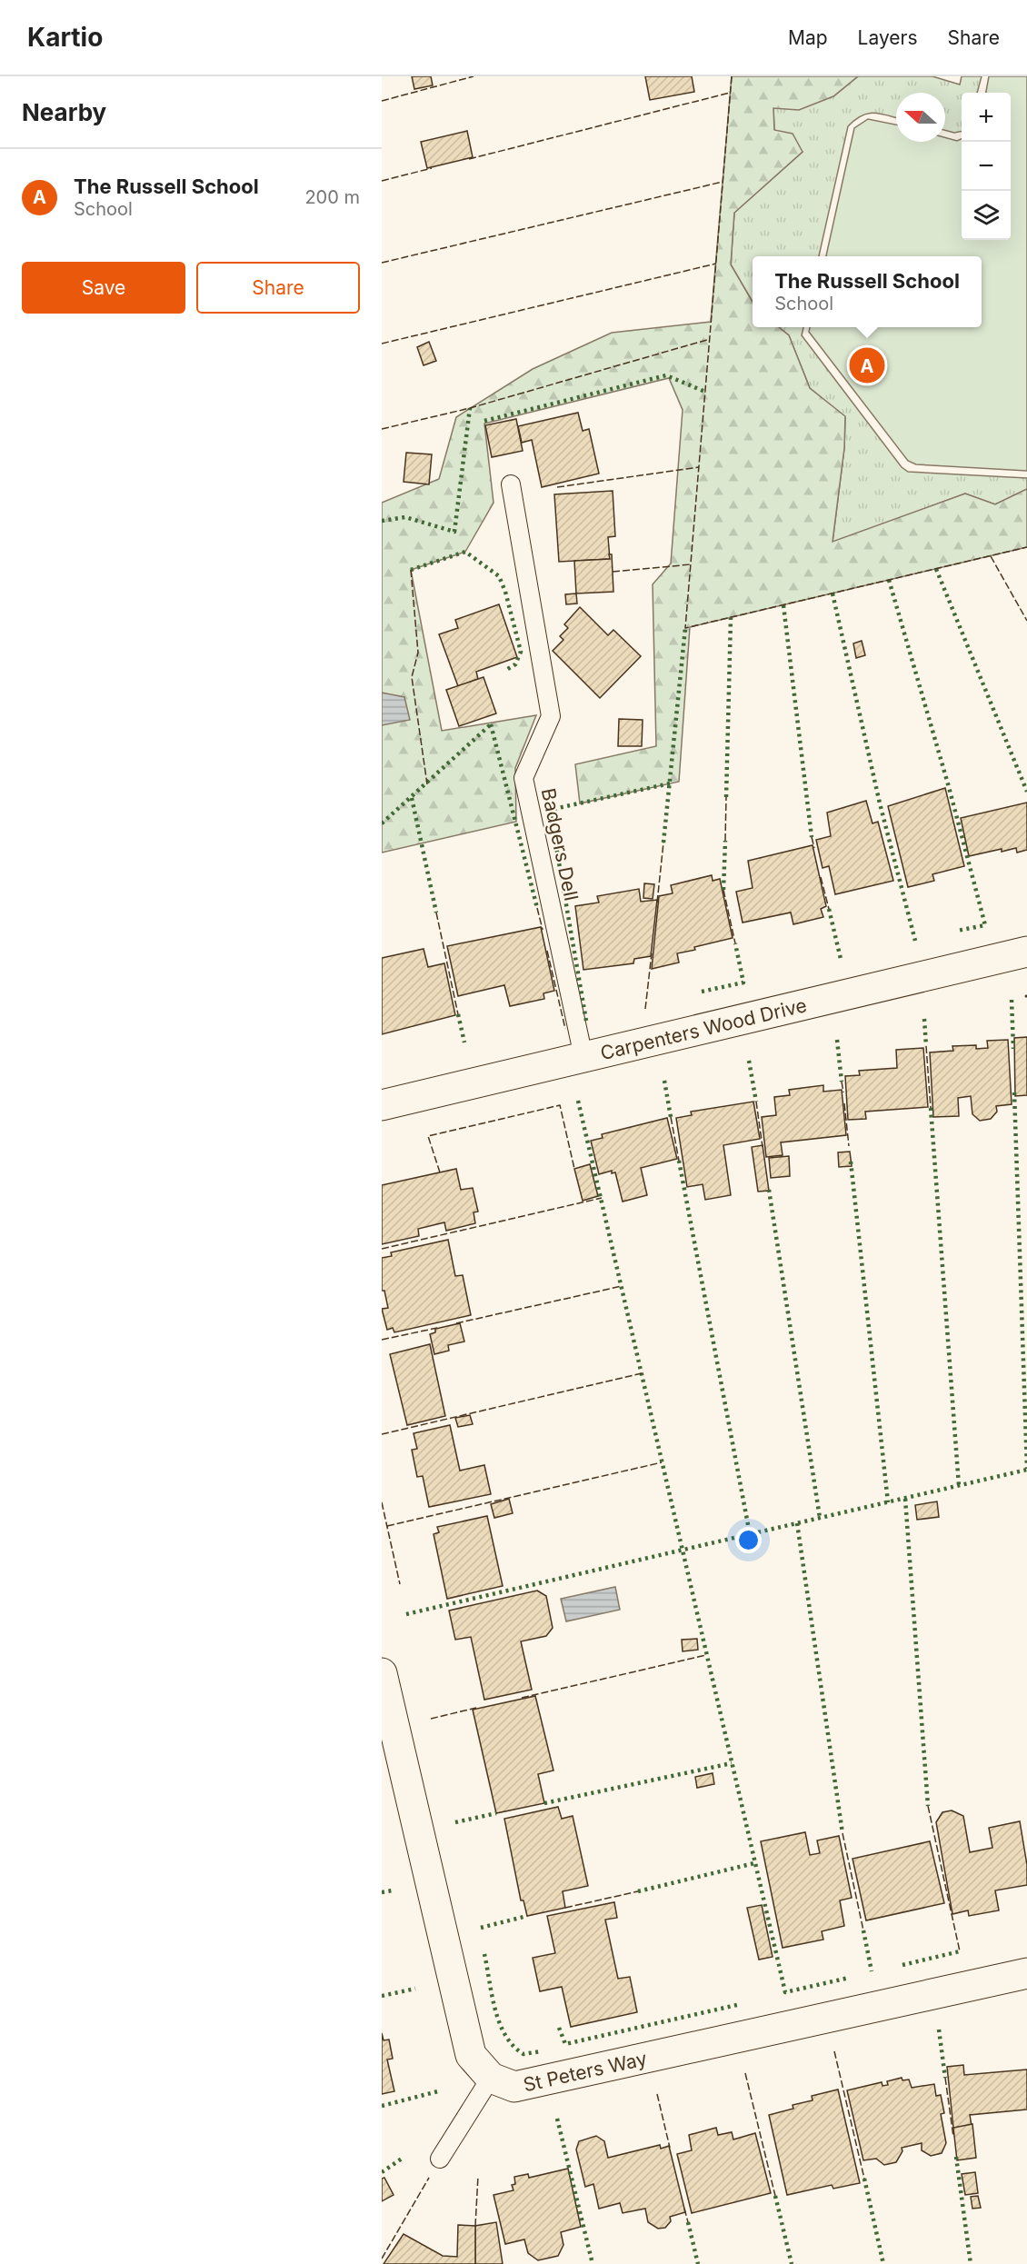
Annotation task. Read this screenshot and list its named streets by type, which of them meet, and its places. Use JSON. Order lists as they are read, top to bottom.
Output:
{
  "streets": {
    "street": ["Carpenters Wood Drive", "St Peters Way"],
    "lane": ["Badgers Dell"]
  },
  "crossings": [
    ["Badgers Dell", "Carpenters Wood Drive"]
  ],
  "north": "left",
  "page": {
    "header": "Kartio",
    "nav": ["Map", "Layers", "Share"],
    "heading": "Nearby",
    "map_buttons": ["+", "−"],
    "list": [
      {
        "mark": "A",
        "name": "The Russell School",
        "note": "School",
        "value": "200 m"
      }
    ],
    "buttons": ["Save", "Share"],
    "popup": ["The Russell School", "School"],
    "pins": "A"
  }
}
